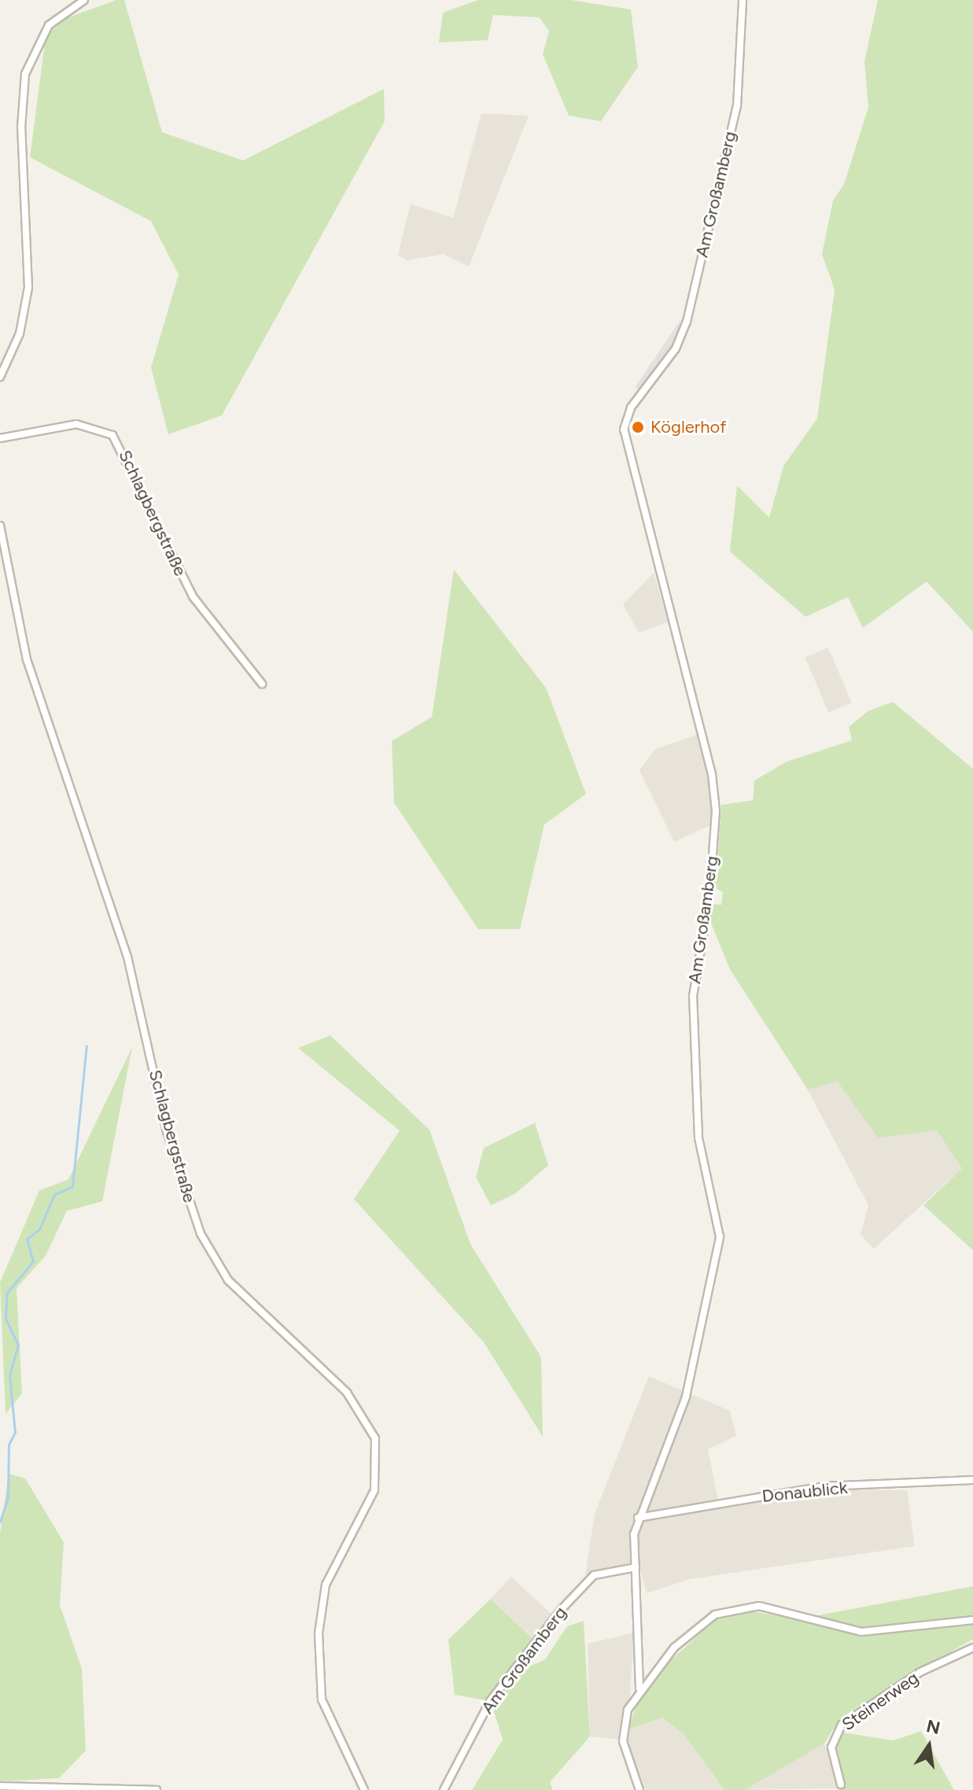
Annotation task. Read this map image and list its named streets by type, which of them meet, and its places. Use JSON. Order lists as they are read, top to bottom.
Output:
{
  "streets": {
    "street": [
      "Am Großamberg",
      "Schlagbergstraße",
      "Donaublick",
      "Steinerweg"
    ]
  },
  "crossings": [
    ["Am Großamberg", "Donaublick"]
  ],
  "places": ["Köglerhof"],
  "north": "top"
}
